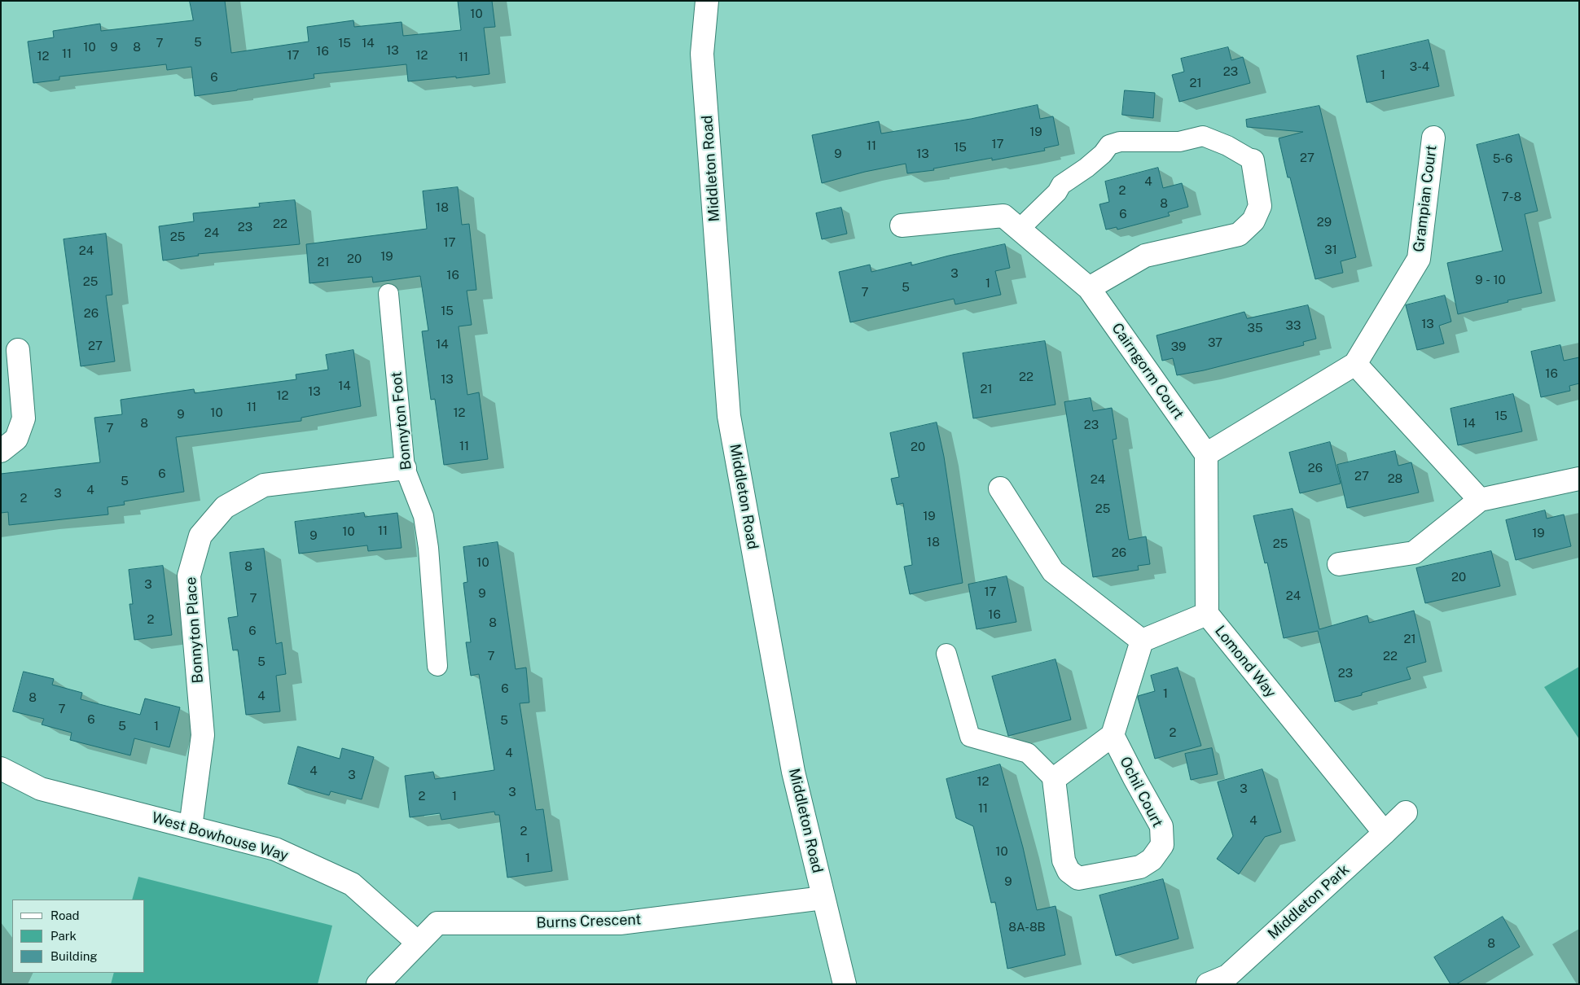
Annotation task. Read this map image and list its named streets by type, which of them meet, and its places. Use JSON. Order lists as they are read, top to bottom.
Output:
{
  "streets": {
    "street": [
      "Middleton Road",
      "Grampian Court",
      "Cairngorm Court",
      "Bonnyton Place",
      "Lomond Way",
      "Ochil Court",
      "West Bowhouse Way",
      "Middleton Park",
      "Burns Crescent"
    ],
    "lane": ["Bonnyton Foot"]
  },
  "crossings": [
    ["Middleton Road", "Burns Crescent"],
    ["Grampian Court", "Cairngorm Court"],
    ["Grampian Court", "Lomond Way"],
    ["Cairngorm Court", "Lomond Way"],
    ["Bonnyton Foot", "Bonnyton Place"],
    ["Bonnyton Place", "West Bowhouse Way"],
    ["Lomond Way", "Middleton Park"],
    ["West Bowhouse Way", "Burns Crescent"]
  ],
  "house_numbers": [
    "10",
    "5",
    "7",
    "15",
    "14",
    "10",
    "9",
    "8",
    "13",
    "16",
    "11",
    "17",
    "12",
    "12",
    "11",
    "3-4",
    "23",
    "1",
    "6",
    "21",
    "19",
    "17",
    "11",
    "15",
    "9",
    "13",
    "27",
    "5-6",
    "4",
    "2",
    "7-8",
    "8",
    "18",
    "6",
    "29",
    "22",
    "23",
    "24",
    "25",
    "17",
    "31",
    "24",
    "19",
    "20",
    "21",
    "3",
    "16",
    "9 - 10",
    "25",
    "1",
    "5",
    "7",
    "15",
    "26",
    "13",
    "33",
    "35",
    "37",
    "14",
    "27",
    "39",
    "16",
    "22",
    "13",
    "14",
    "21",
    "13",
    "12",
    "11",
    "10",
    "12",
    "9",
    "15",
    "8",
    "14",
    "23",
    "7",
    "11",
    "20",
    "26",
    "6",
    "27",
    "28",
    "24",
    "5",
    "4",
    "3",
    "2",
    "25",
    "19",
    "11",
    "10",
    "19",
    "9",
    "18",
    "25",
    "26",
    "10",
    "8",
    "20",
    "3",
    "17",
    "9",
    "24",
    "7",
    "16",
    "2",
    "8",
    "6",
    "21",
    "7",
    "22",
    "5",
    "23",
    "6",
    "1",
    "4",
    "8",
    "7",
    "6",
    "5",
    "5",
    "1",
    "2",
    "4",
    "4",
    "3",
    "12",
    "3",
    "3",
    "2",
    "1",
    "11",
    "4",
    "2",
    "10",
    "1",
    "9",
    "8A-8B",
    "8"
  ],
  "legend": ["Road", "Park", "Building"]
}
